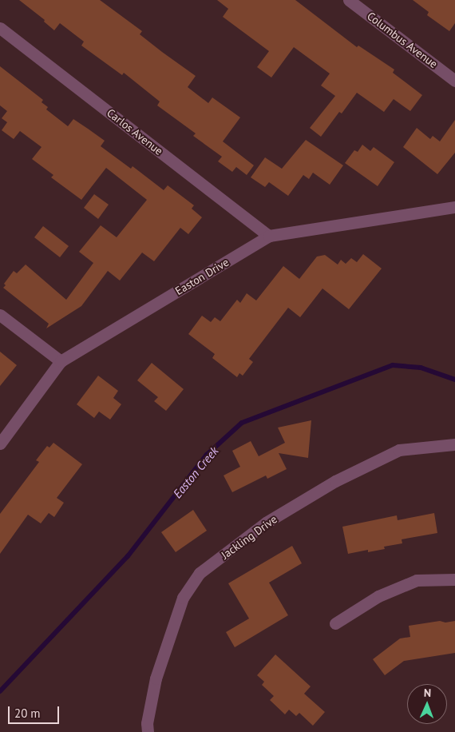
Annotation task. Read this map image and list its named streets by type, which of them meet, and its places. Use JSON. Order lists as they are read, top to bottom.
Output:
{
  "streets": {
    "street": [
      "Columbus Avenue",
      "Carlos Avenue",
      "Easton Drive",
      "Jackling Drive"
    ]
  },
  "crossings": [
    ["Carlos Avenue", "Easton Drive"]
  ],
  "water": ["Easton Creek"],
  "scale_bar": "20 m",
  "north": "top"
}
